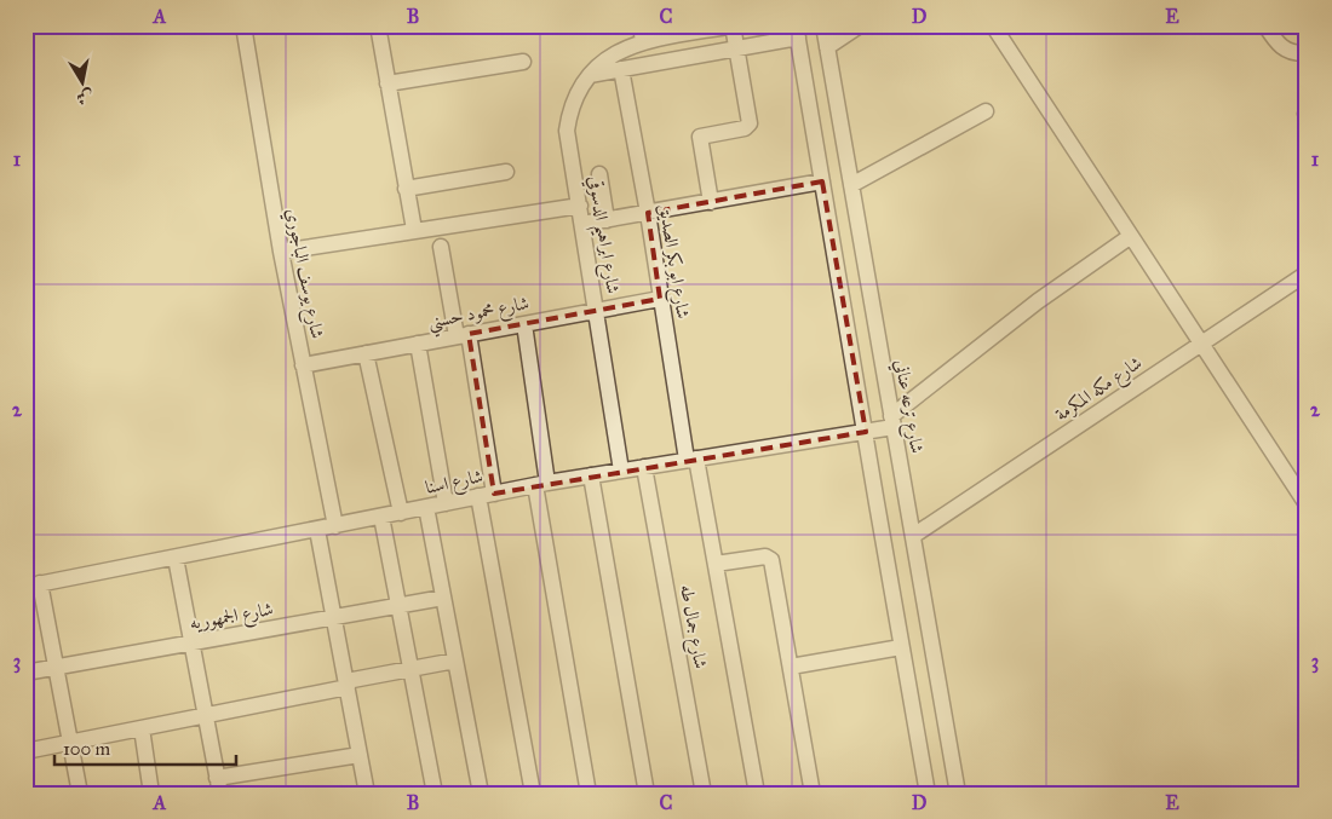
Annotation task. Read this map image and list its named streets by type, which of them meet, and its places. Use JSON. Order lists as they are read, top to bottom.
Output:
{
  "streets": {
    "street": [
      "شارع ابراهيم الدسوقي",
      "شارع ابو بكر الصديق",
      "شارع يوسف الباجوري",
      "شارع محمود حسني",
      "شارع مكه المكرمة",
      "شارع ترعه عناني",
      "شارع اسنا",
      "شارع الجمهوريه",
      "شارع جمال طه"
    ]
  },
  "crossings": [
    ["شارع ابراهيم الدسوقي", "شارع محمود حسني"],
    ["شارع ابراهيم الدسوقي", "شارع اسنا"],
    ["شارع ابو بكر الصديق", "شارع محمود حسني"],
    ["شارع ابو بكر الصديق", "شارع اسنا"],
    ["شارع يوسف الباجوري", "شارع محمود حسني"],
    ["شارع يوسف الباجوري", "شارع اسنا"],
    ["شارع مكه المكرمة", "شارع ترعه عناني"],
    ["شارع ترعه عناني", "شارع اسنا"],
    ["شارع اسنا", "شارع جمال طه"]
  ],
  "scale_bar": "100 m",
  "north": "bottom",
  "grid": {
    "columns": [
      "A",
      "B",
      "C",
      "D",
      "E"
    ],
    "rows": ["1", "2", "3"]
  }
}
